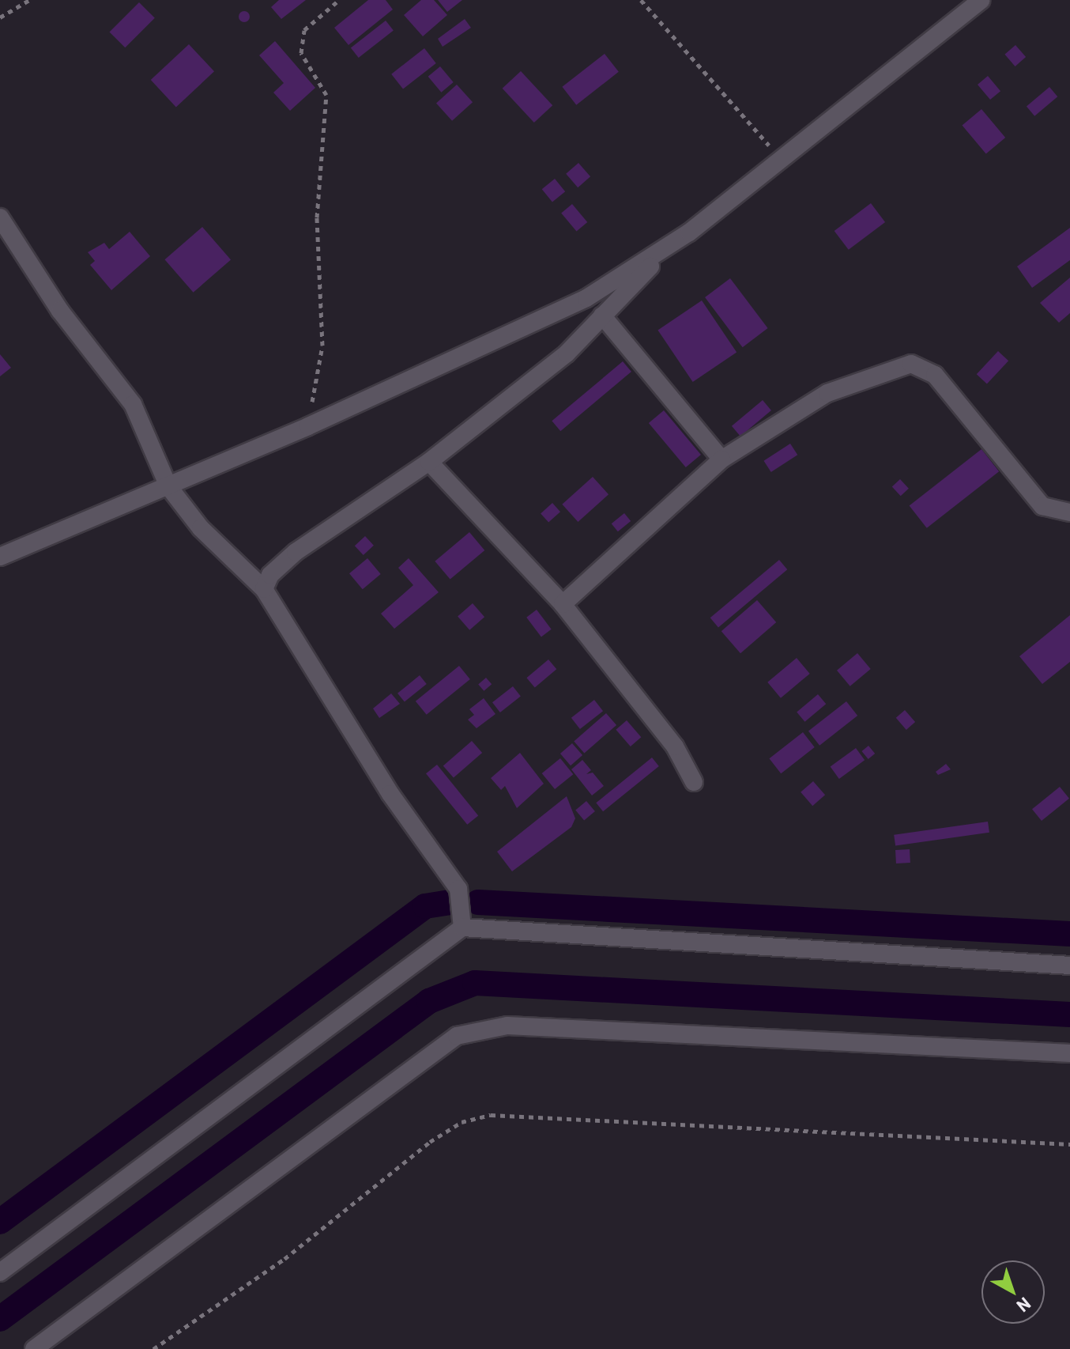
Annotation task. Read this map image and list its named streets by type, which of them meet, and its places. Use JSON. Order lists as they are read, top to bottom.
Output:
{
  "north": "bottom right"
}
